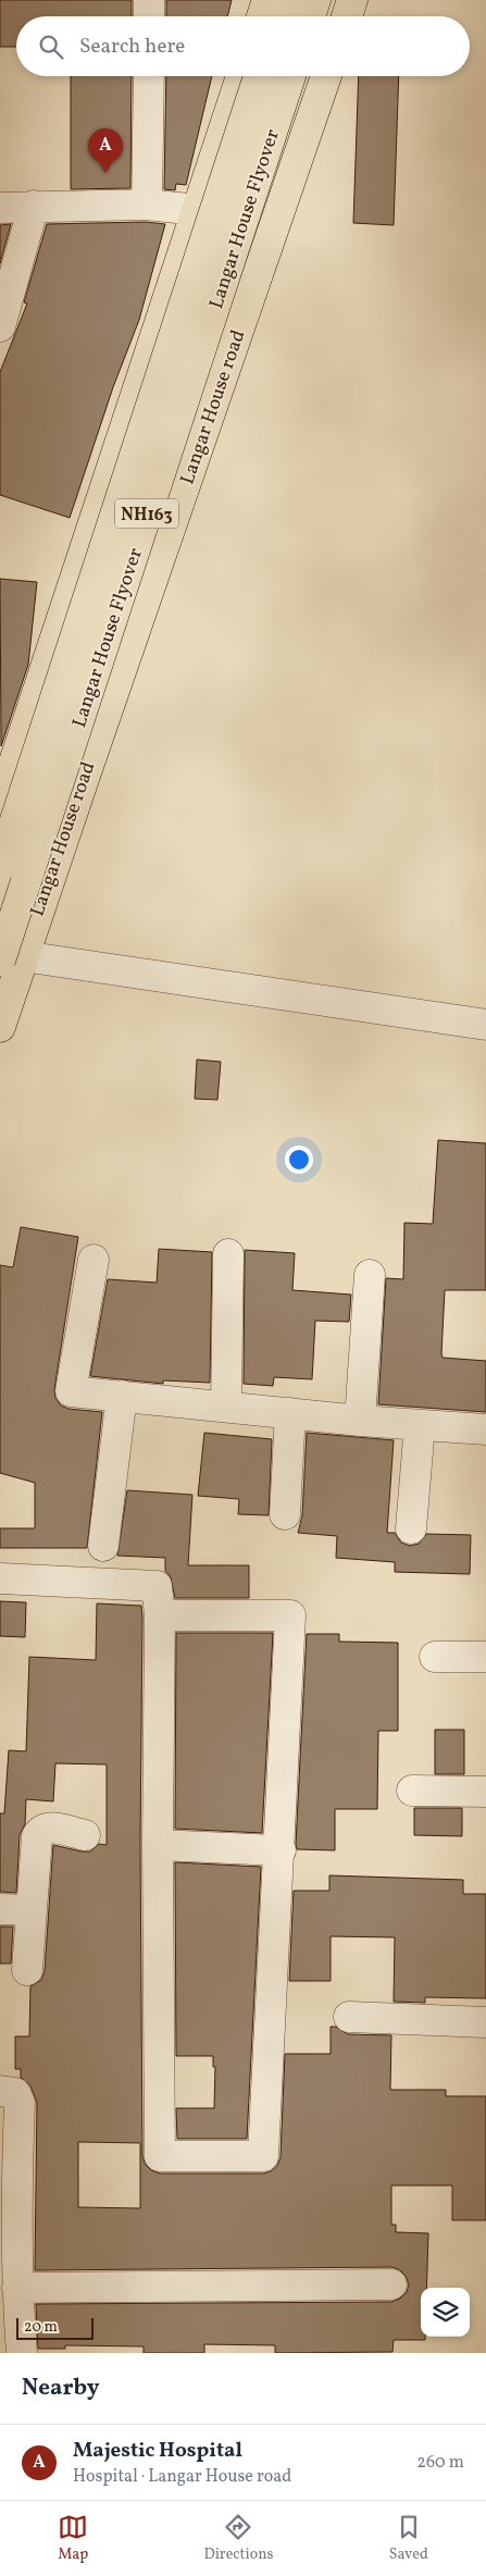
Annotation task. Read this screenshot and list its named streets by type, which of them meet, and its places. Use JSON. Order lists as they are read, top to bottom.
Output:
{
  "streets": {
    "main road": ["Langar House Flyover", "Langar House road", "NH163"]
  },
  "crossings": [
    ["Langar House Flyover", "Langar House road"]
  ],
  "scale_bar": "20 m",
  "page": {
    "search": "Search here",
    "pins": "A",
    "scale": "20 m",
    "heading": "Nearby",
    "list": [
      {
        "mark": "A",
        "name": "Majestic Hospital",
        "note": "Hospital · Langar House road",
        "value": "260 m"
      }
    ],
    "nav": ["Map", "Directions", "Saved"]
  }
}
